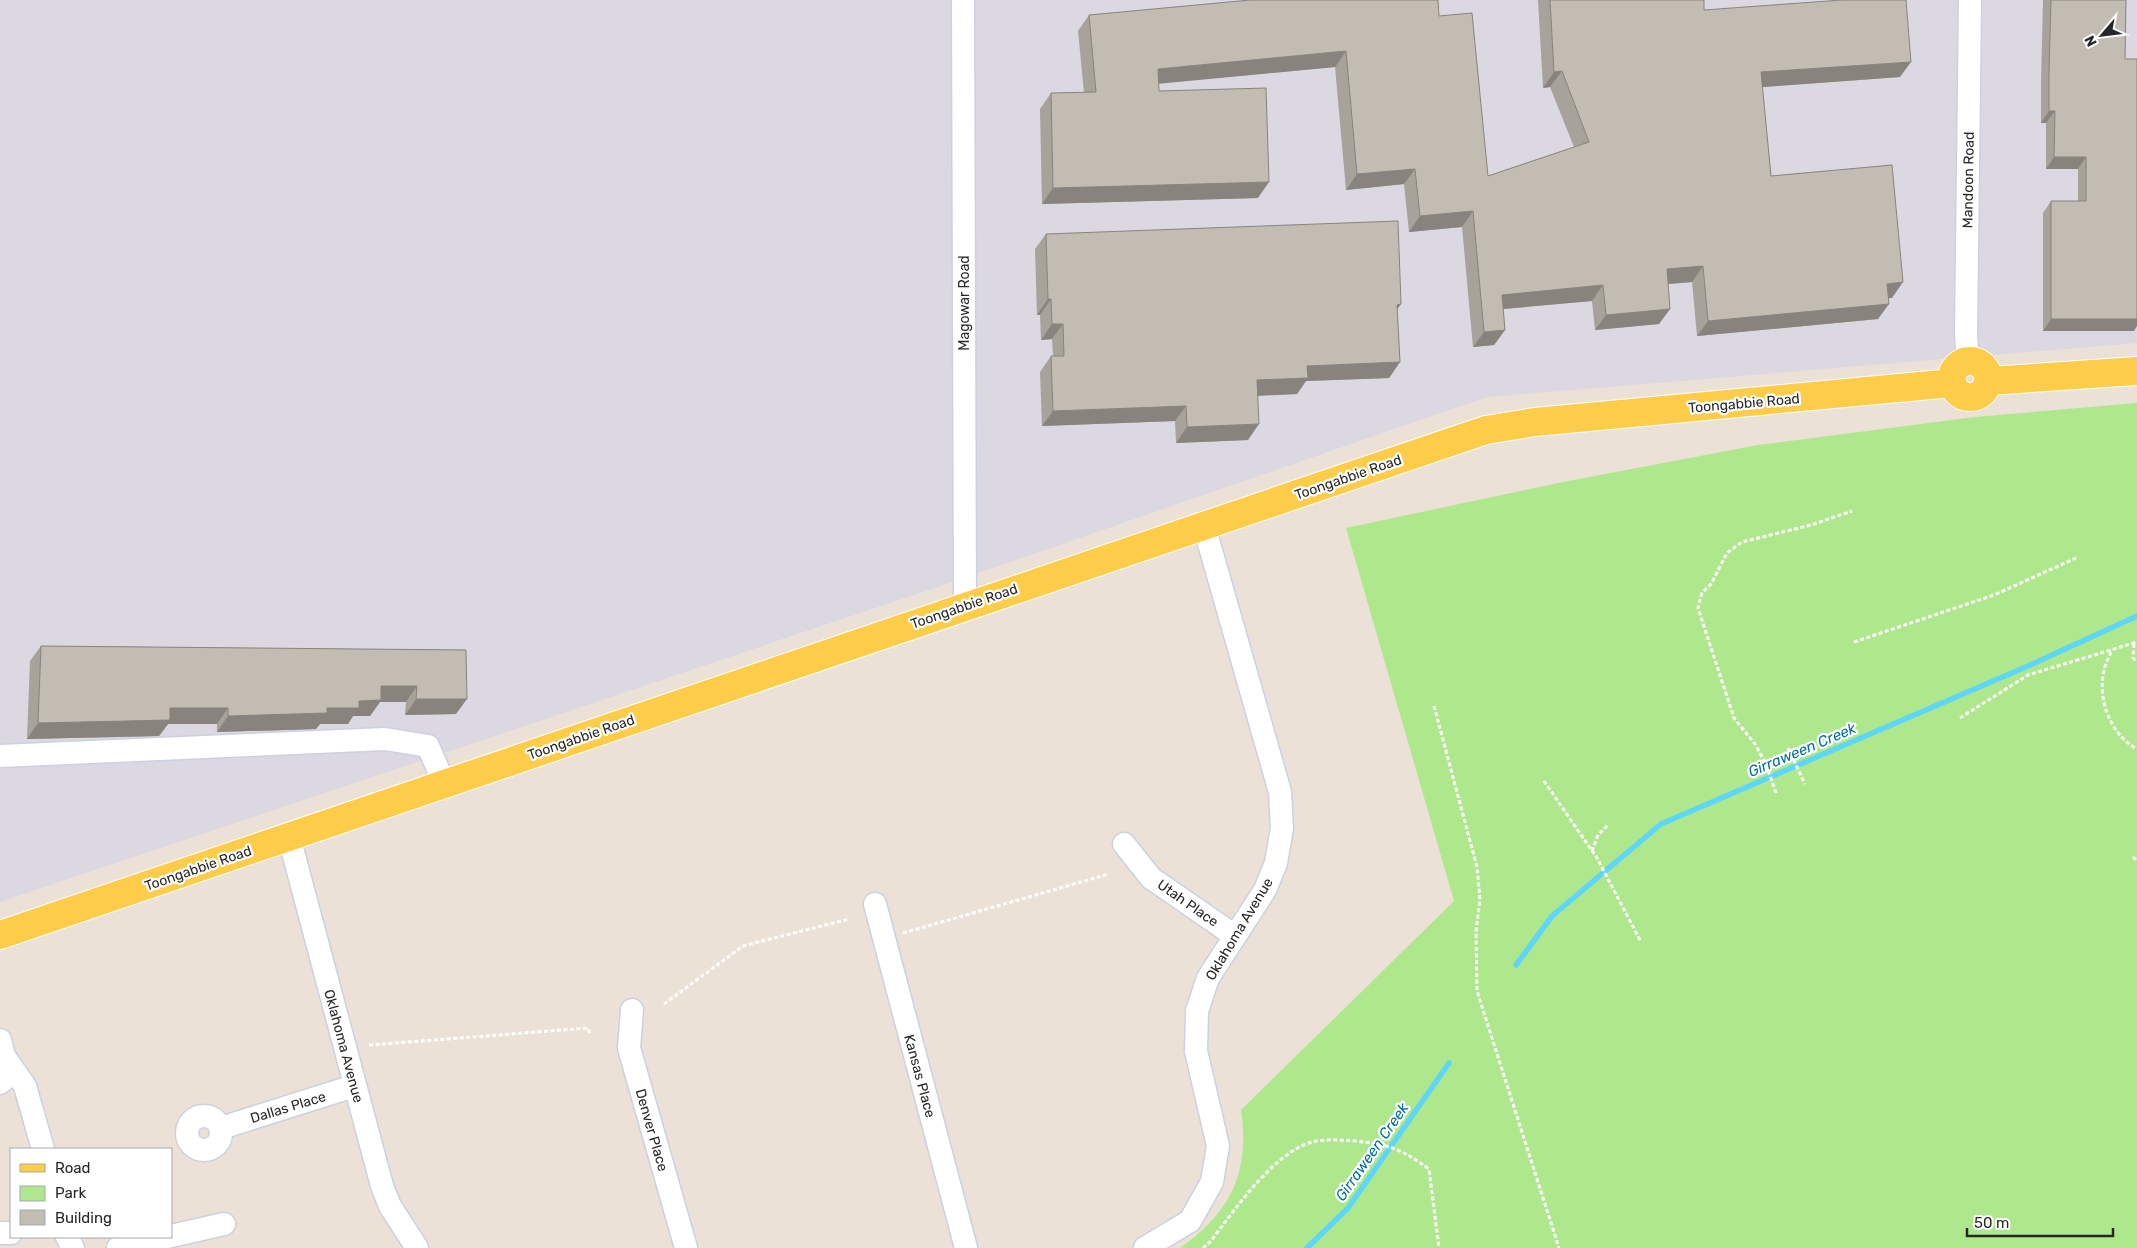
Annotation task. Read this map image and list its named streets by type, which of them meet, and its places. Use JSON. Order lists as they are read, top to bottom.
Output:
{
  "streets": {
    "main road": ["Toongabbie Road"],
    "street": [
      "Mandoon Road",
      "Magowar Road",
      "Utah Place",
      "Oklahoma Avenue",
      "Kansas Place",
      "Dallas Place",
      "Denver Place"
    ]
  },
  "crossings": [
    ["Mandoon Road", "Toongabbie Road"],
    ["Magowar Road", "Toongabbie Road"],
    ["Toongabbie Road", "Oklahoma Avenue"],
    ["Utah Place", "Oklahoma Avenue"],
    ["Oklahoma Avenue", "Dallas Place"]
  ],
  "water": ["Girraween Creek"],
  "legend": ["Road", "Park", "Building"],
  "scale_bar": "50 m",
  "north": "bottom left"
}
